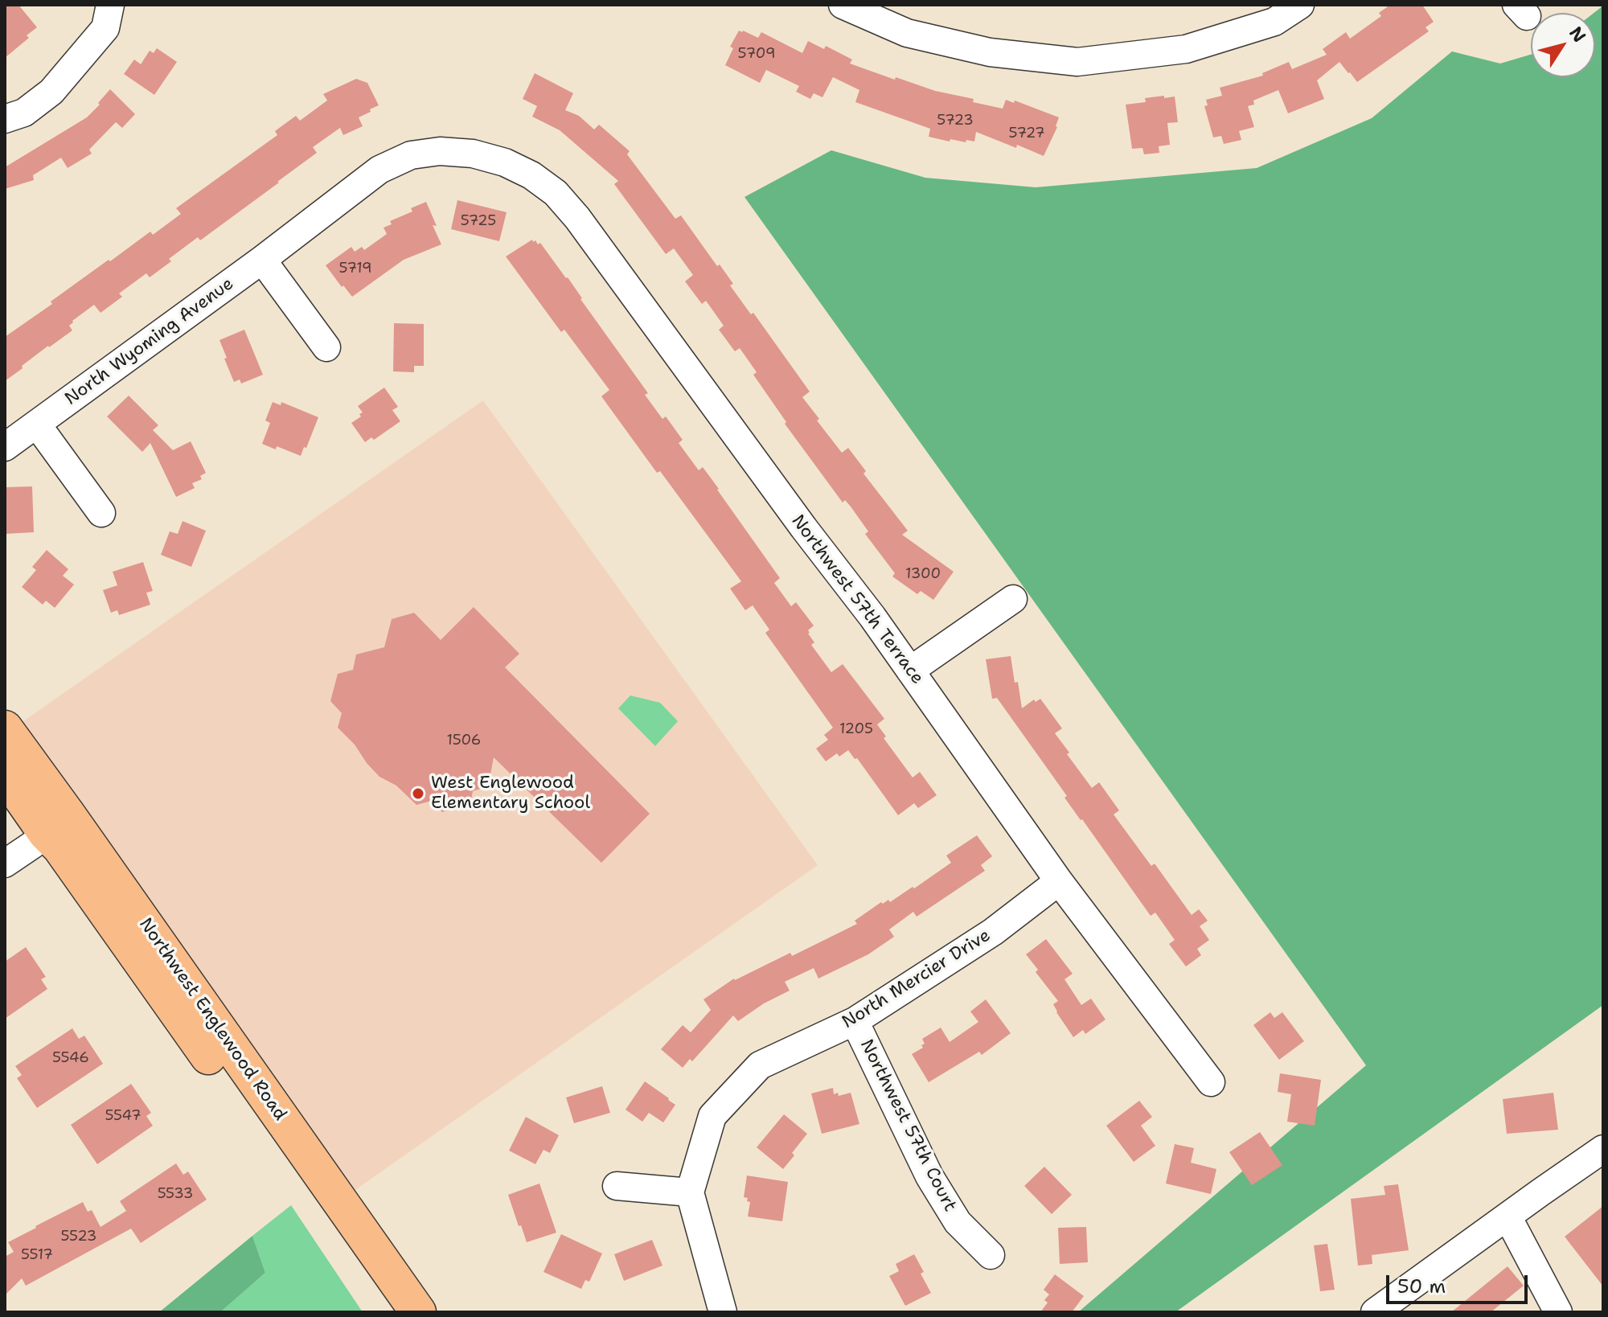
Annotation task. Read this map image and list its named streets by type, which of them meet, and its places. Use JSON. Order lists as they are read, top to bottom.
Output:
{
  "streets": {
    "main road": ["Northwest Englewood Road"],
    "street": [
      "North Wyoming Avenue",
      "Northwest 57th Terrace",
      "North Mercier Drive",
      "Northwest 57th Court"
    ]
  },
  "crossings": [
    ["North Wyoming Avenue", "Northwest 57th Terrace"],
    ["Northwest 57th Terrace", "North Mercier Drive"],
    ["North Mercier Drive", "Northwest 57th Court"]
  ],
  "places": ["West Englewood Elementary School"],
  "house_numbers": [
    "5709",
    "5723",
    "5727",
    "5725",
    "5719",
    "1300",
    "1205",
    "1506",
    "5546",
    "5547",
    "5533",
    "5523",
    "5517"
  ],
  "scale_bar": "50 m",
  "north": "top right"
}
